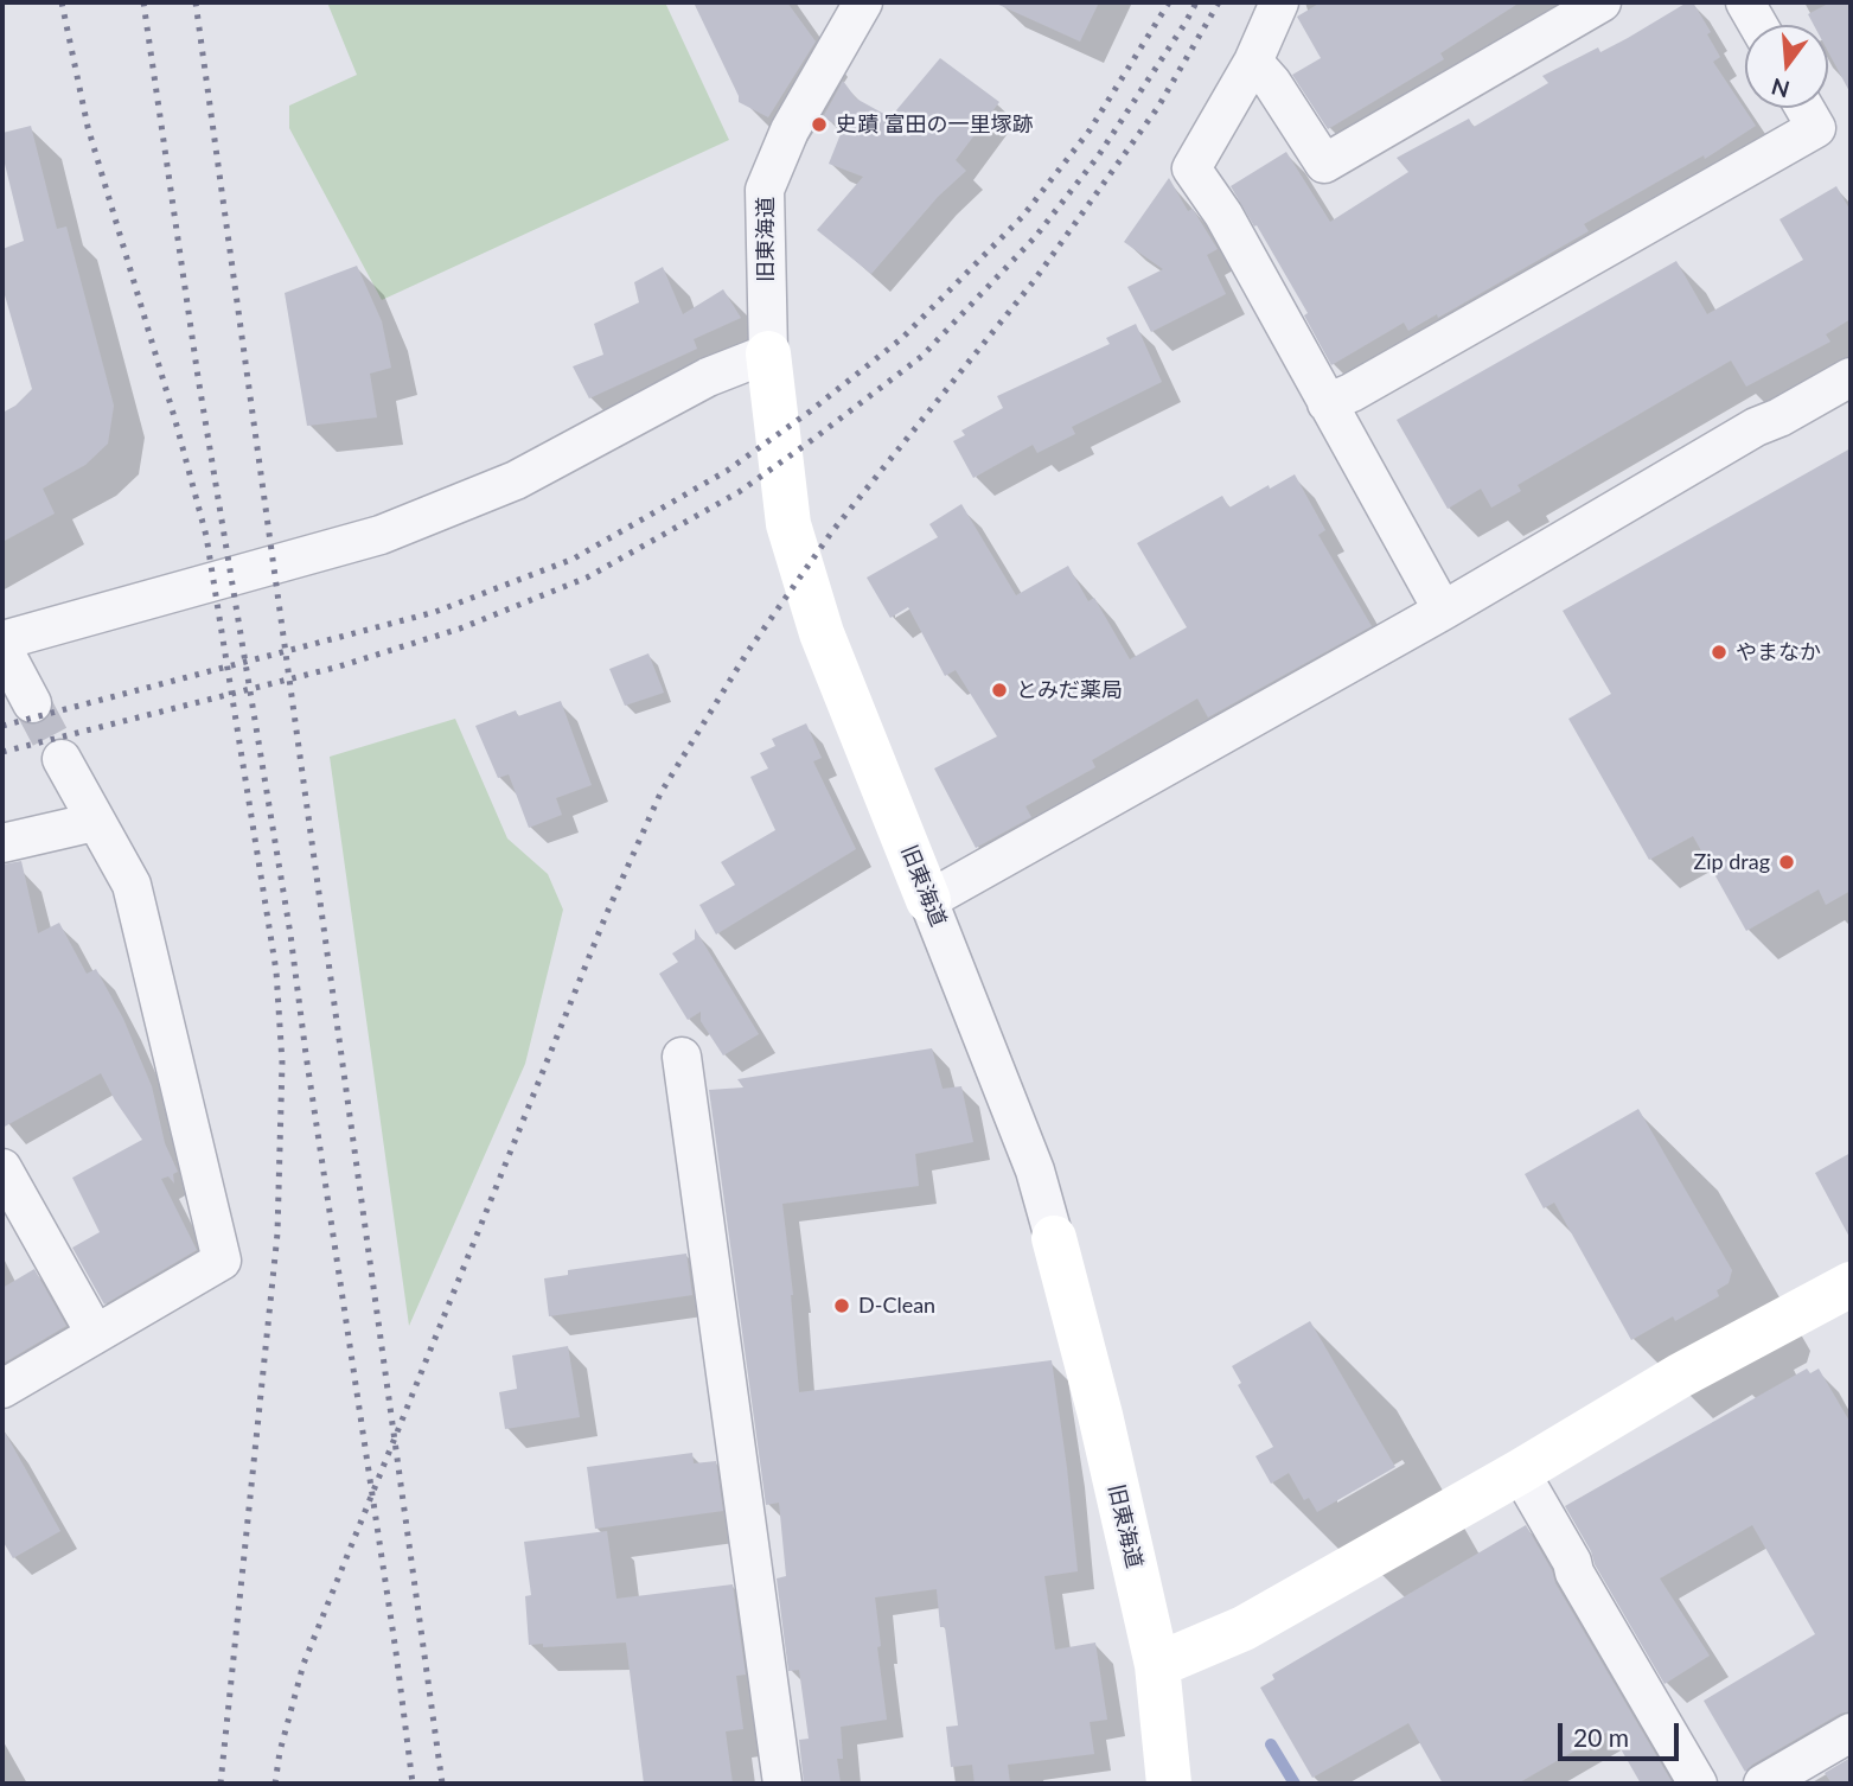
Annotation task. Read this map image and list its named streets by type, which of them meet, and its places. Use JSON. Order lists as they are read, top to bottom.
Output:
{
  "streets": {
    "street": ["旧東海道"]
  },
  "places": [
    "史蹟 富田の一里塚跡",
    "やまなか",
    "とみだ薬局",
    "Zip drag",
    "D-Clean"
  ],
  "scale_bar": "20 m",
  "north": "bottom"
}
